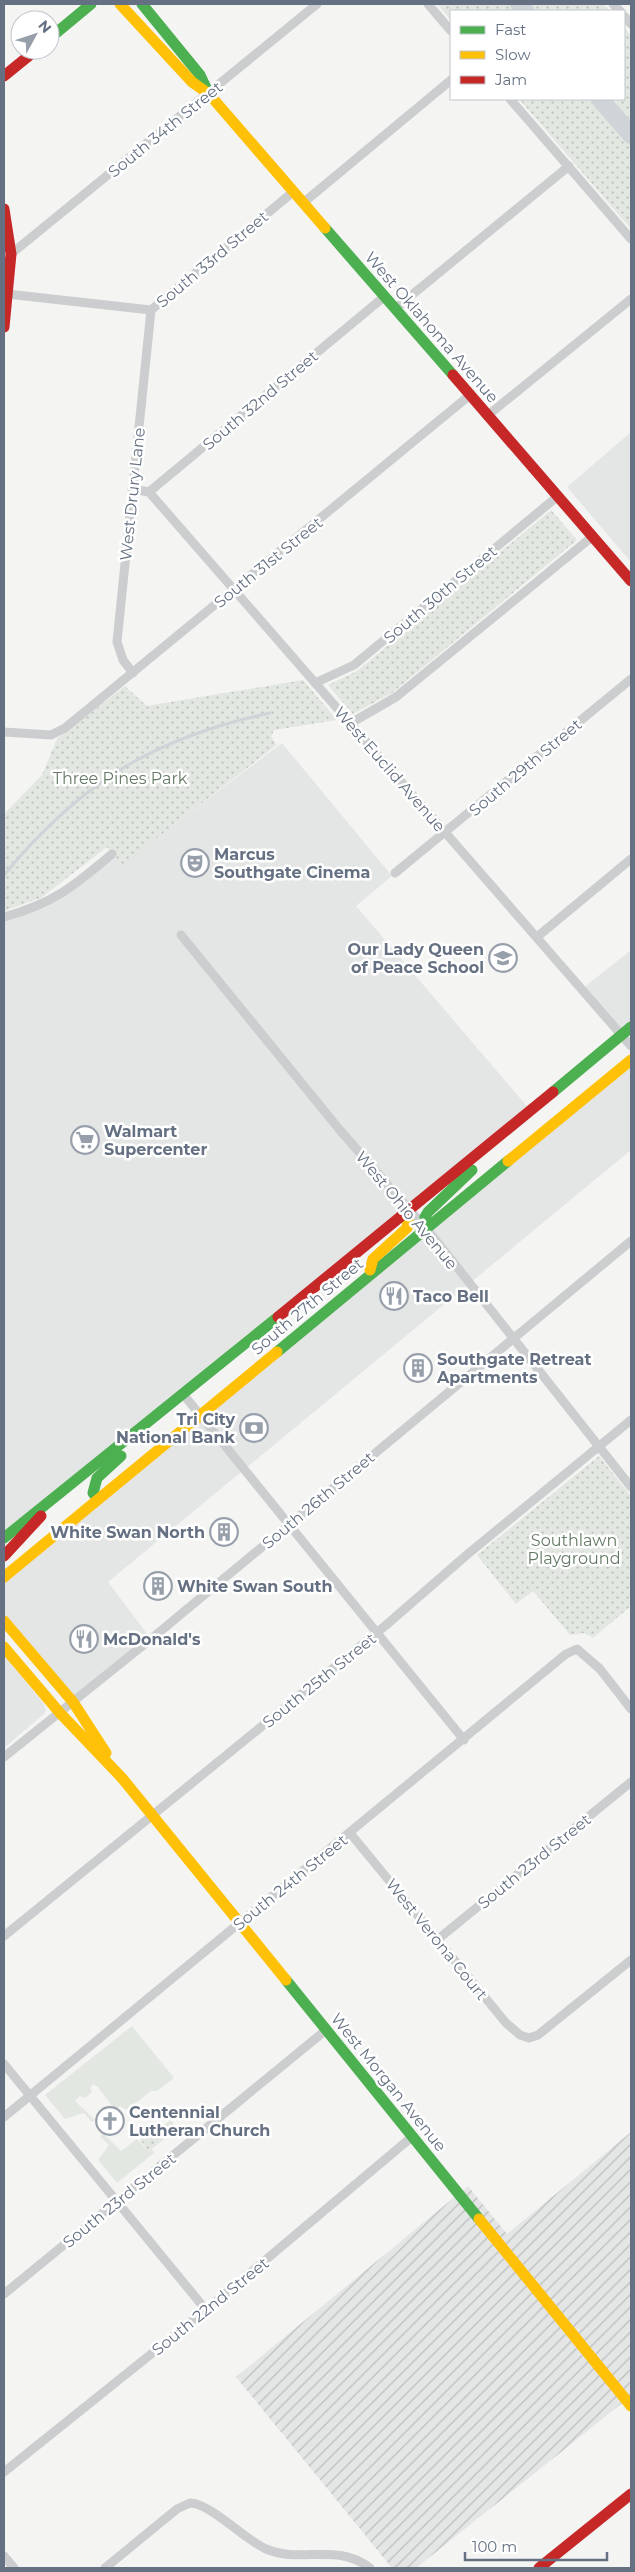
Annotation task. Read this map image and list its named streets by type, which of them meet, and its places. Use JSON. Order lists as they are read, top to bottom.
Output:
{
  "streets": {
    "main road": ["West Oklahoma Avenue", "South 27th Street", "West Morgan Avenue"],
    "street": [
      "South 34th Street",
      "South 33rd Street",
      "South 32nd Street",
      "West Drury Lane",
      "South 31st Street",
      "South 30th Street",
      "South 29th Street",
      "West Euclid Avenue",
      "West Ohio Avenue",
      "South 26th Street",
      "South 25th Street",
      "South 23rd Street",
      "South 24th Street",
      "West Verona Court",
      "South 22nd Street"
    ]
  },
  "crossings": [
    ["South 34th Street", "West Oklahoma Avenue"],
    ["South 33rd Street", "West Oklahoma Avenue"],
    ["South 33rd Street", "West Drury Lane"],
    ["West Oklahoma Avenue", "South 32nd Street"],
    ["West Oklahoma Avenue", "South 31st Street"],
    ["West Oklahoma Avenue", "South 30th Street"],
    ["South 32nd Street", "West Euclid Avenue"],
    ["West Drury Lane", "South 31st Street"],
    ["South 31st Street", "West Euclid Avenue"],
    ["South 30th Street", "West Euclid Avenue"],
    ["South 29th Street", "West Euclid Avenue"],
    ["West Euclid Avenue", "South 27th Street"],
    ["West Ohio Avenue", "South 27th Street"],
    ["West Ohio Avenue", "South 26th Street"],
    ["West Ohio Avenue", "South 25th Street"],
    ["South 26th Street", "West Morgan Avenue"],
    ["South 25th Street", "West Morgan Avenue"],
    ["South 23rd Street", "West Verona Court"],
    ["South 23rd Street", "West Morgan Avenue"],
    ["South 24th Street", "West Verona Court"],
    ["South 24th Street", "West Morgan Avenue"],
    ["West Morgan Avenue", "South 22nd Street"]
  ],
  "parks": ["Three Pines Park", "Southlawn Playground"],
  "places": {
    "theatre": ["Marcus Southgate Cinema"],
    "school or university": ["Our Lady Queen of Peace School"],
    "supermarket": ["Walmart Supercenter"],
    "restaurant": ["Taco Bell", "McDonald's"],
    "building": ["Southgate Retreat Apartments", "White Swan North", "White Swan South"],
    "bank": ["Tri City National Bank"],
    "church": ["Centennial Lutheran Church"]
  },
  "legend": ["Fast", "Slow", "Jam"],
  "scale_bar": "100 m",
  "north": "top right"
}
